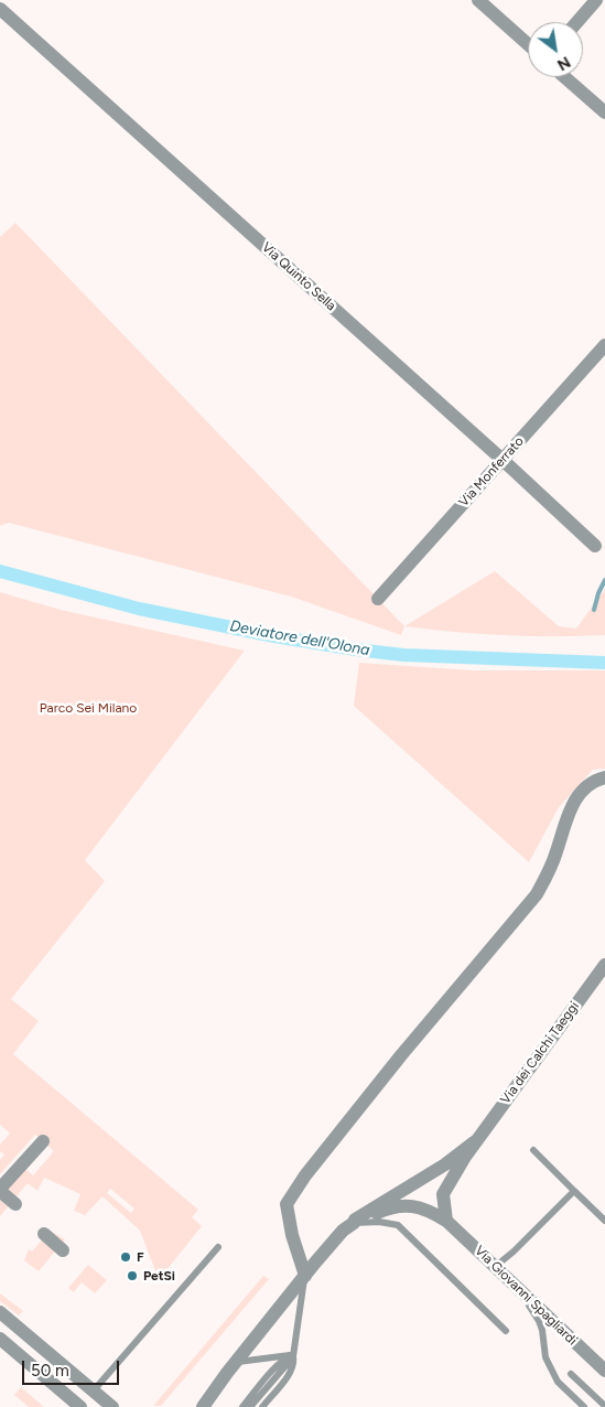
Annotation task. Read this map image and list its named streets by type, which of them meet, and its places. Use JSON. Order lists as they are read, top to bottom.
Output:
{
  "streets": {
    "street": [
      "Via Quinto Sella",
      "Via Monferrato",
      "Via dei Calchi Taeggi",
      "Via Giovanni Spagliardi"
    ]
  },
  "crossings": [
    ["Via Quinto Sella", "Via Monferrato"],
    ["Via dei Calchi Taeggi", "Via Giovanni Spagliardi"]
  ],
  "water": ["Deviatore dell'Olona"],
  "parks": ["Parco Sei Milano"],
  "places": ["F", "PetSi"],
  "scale_bar": "50 m",
  "north": "bottom right"
}
